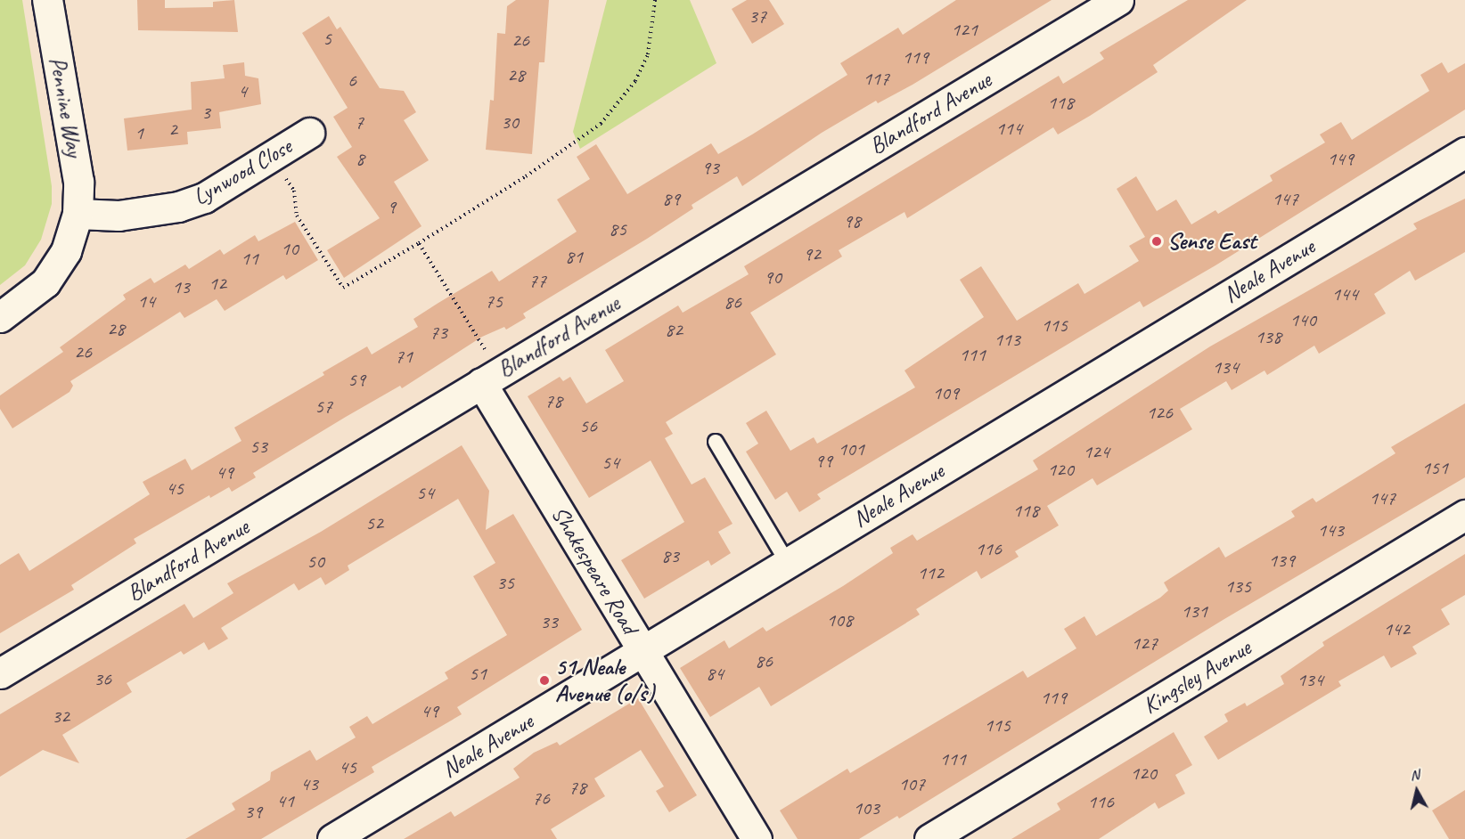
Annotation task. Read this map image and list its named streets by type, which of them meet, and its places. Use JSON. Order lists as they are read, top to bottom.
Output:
{
  "streets": {
    "street": [
      "Pennine Way",
      "Blandford Avenue",
      "Lynwood Close",
      "Neale Avenue",
      "Shakespeare Road",
      "Kingsley Avenue"
    ]
  },
  "crossings": [
    ["Pennine Way", "Lynwood Close"],
    ["Blandford Avenue", "Shakespeare Road"],
    ["Neale Avenue", "Shakespeare Road"]
  ],
  "places": ["Sense East", "51 Neale Avenue (o/s)"],
  "house_numbers": [
    "37",
    "121",
    "5",
    "26",
    "119",
    "28",
    "117",
    "6",
    "4",
    "118",
    "3",
    "7",
    "30",
    "114",
    "2",
    "1",
    "8",
    "149",
    "93",
    "89",
    "147",
    "9",
    "98",
    "85",
    "10",
    "92",
    "81",
    "11",
    "90",
    "77",
    "12",
    "13",
    "144",
    "14",
    "75",
    "86",
    "140",
    "115",
    "28",
    "82",
    "73",
    "138",
    "113",
    "26",
    "111",
    "71",
    "134",
    "59",
    "109",
    "78",
    "57",
    "126",
    "56",
    "53",
    "101",
    "124",
    "99",
    "54",
    "151",
    "120",
    "49",
    "45",
    "54",
    "147",
    "118",
    "52",
    "143",
    "116",
    "83",
    "139",
    "50",
    "112",
    "35",
    "135",
    "131",
    "108",
    "33",
    "142",
    "127",
    "86",
    "51",
    "84",
    "36",
    "134",
    "119",
    "49",
    "32",
    "115",
    "111",
    "45",
    "120",
    "43",
    "107",
    "78",
    "76",
    "41",
    "116",
    "103",
    "39"
  ],
  "north": "top"
}
